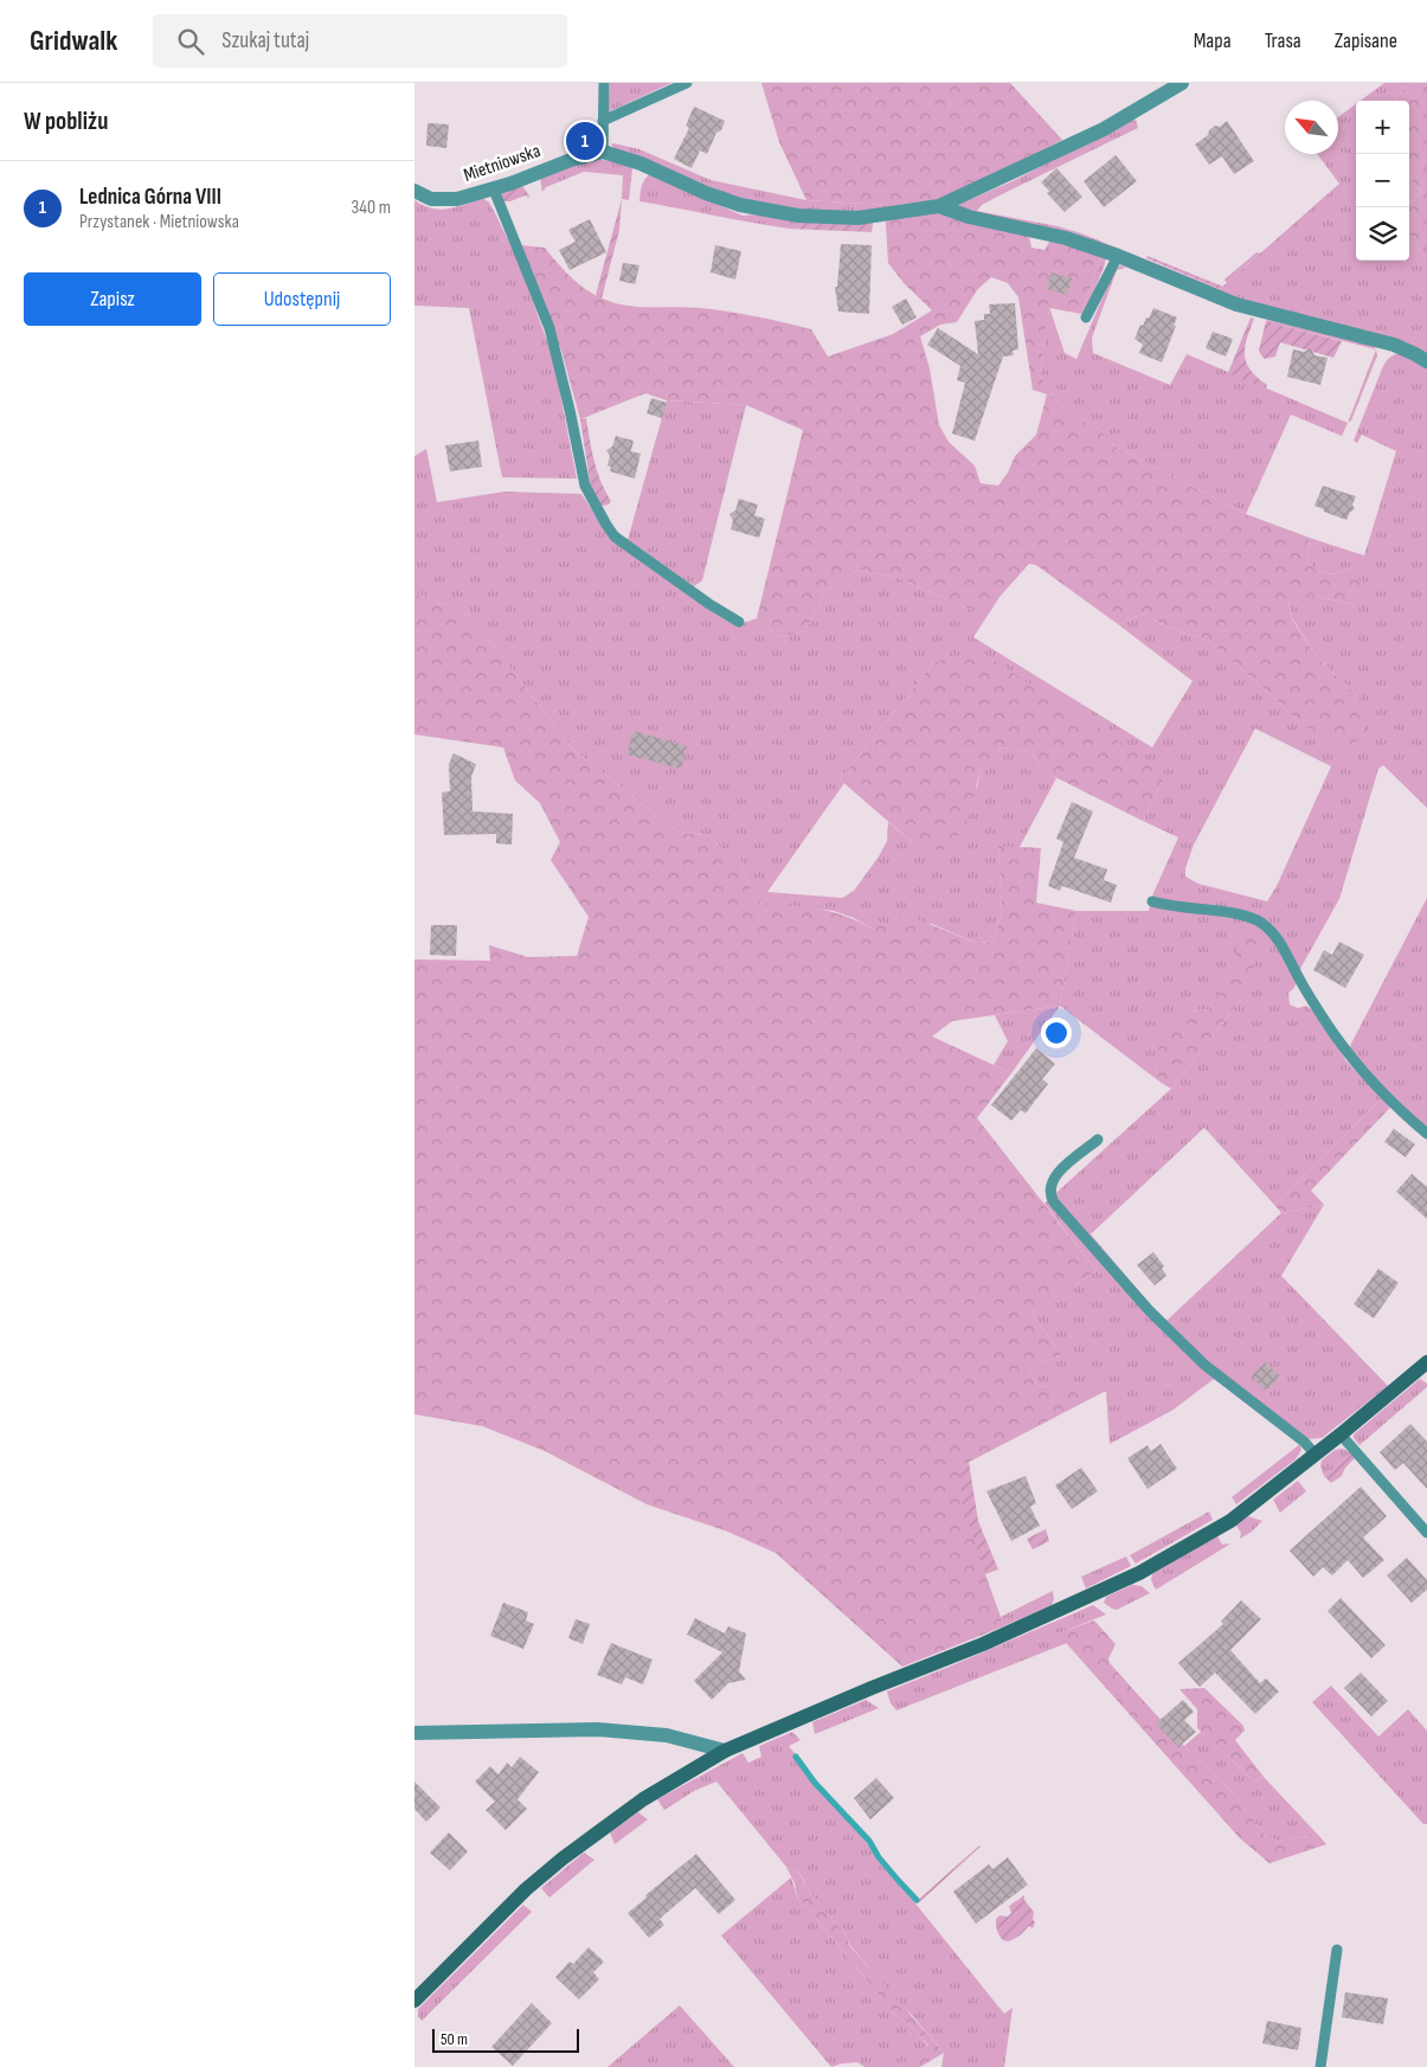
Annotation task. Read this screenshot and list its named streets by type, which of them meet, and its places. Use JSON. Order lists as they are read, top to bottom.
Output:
{
  "streets": {
    "street": ["Mietniowska"]
  },
  "scale_bar": "50 m",
  "north": "top left",
  "page": {
    "header": "Gridwalk",
    "search": "Szukaj tutaj",
    "nav": ["Mapa", "Trasa", "Zapisane"],
    "heading": "W pobliżu",
    "map_buttons": ["+", "−"],
    "pins": "1",
    "list": [
      {
        "mark": "1",
        "name": "Lednica Górna VIII",
        "note": "Przystanek · Mietniowska",
        "value": "340 m"
      }
    ],
    "buttons": ["Zapisz", "Udostępnij"],
    "scale": "50 m"
  }
}
